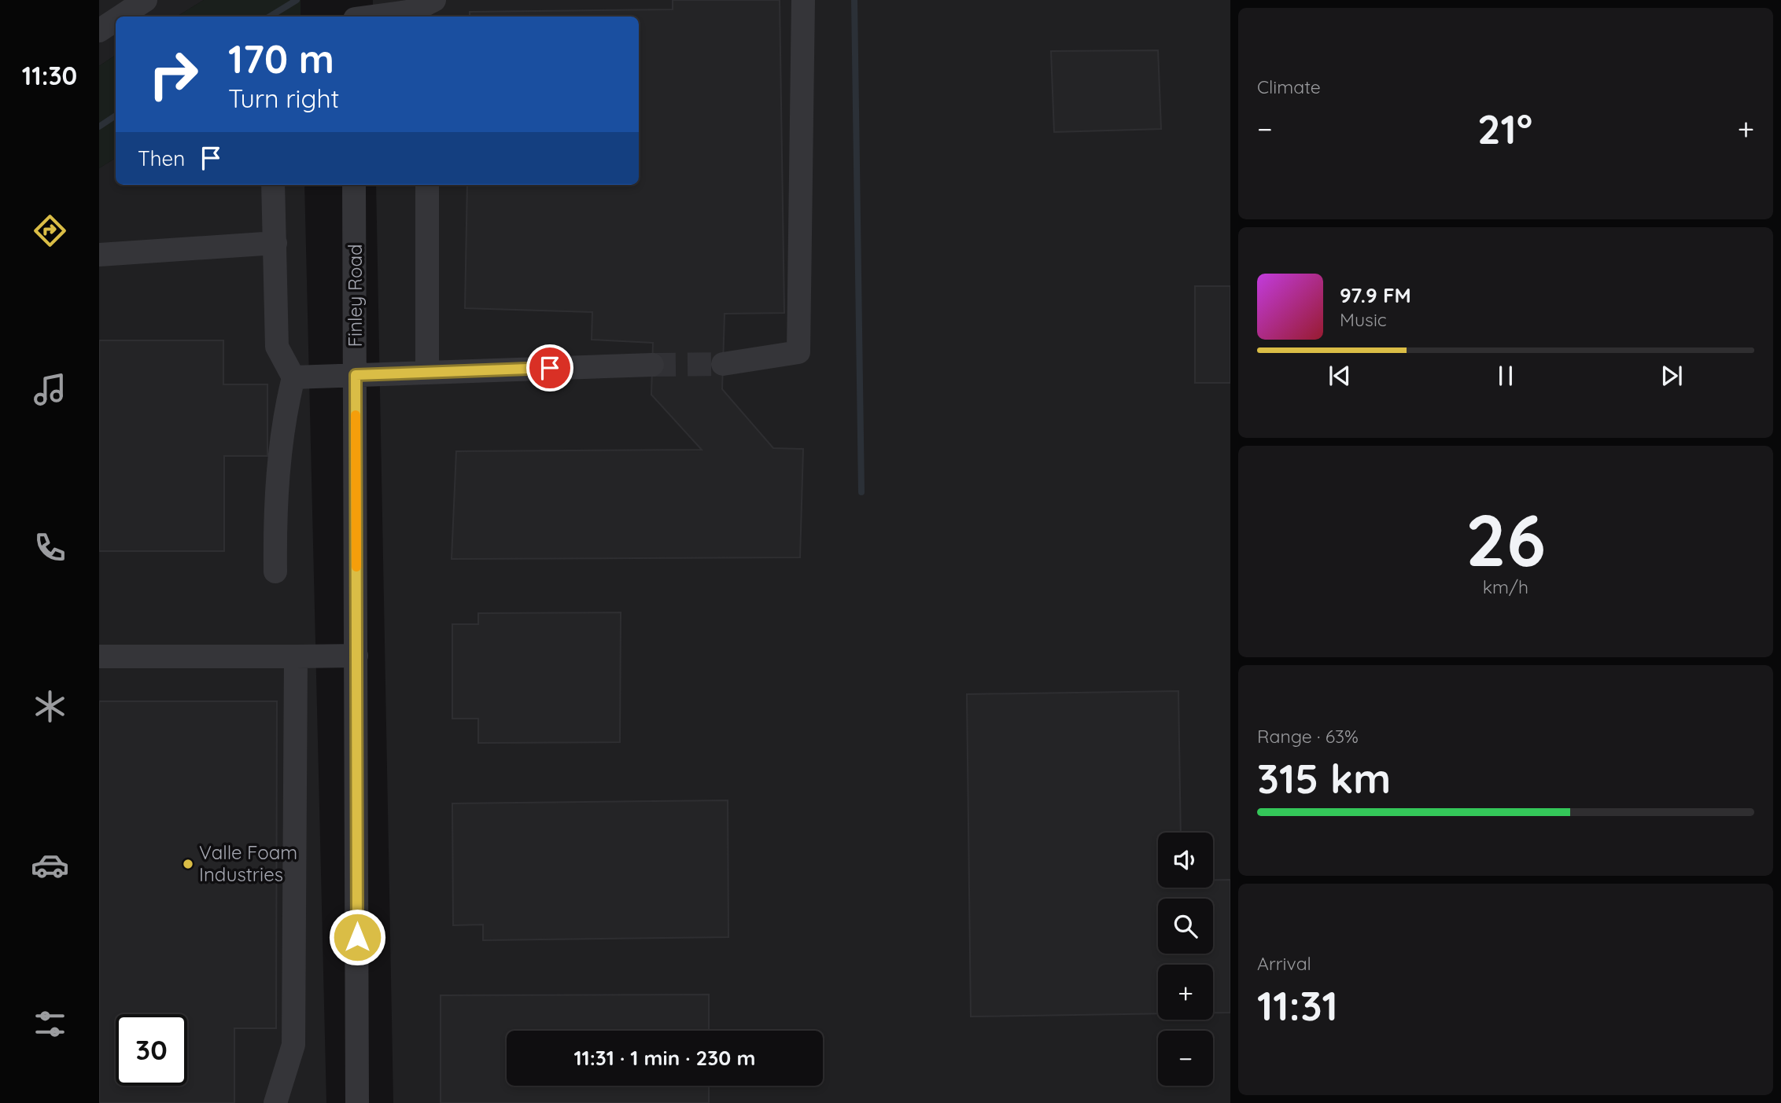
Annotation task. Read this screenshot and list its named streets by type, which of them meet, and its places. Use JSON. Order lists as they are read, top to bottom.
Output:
{
  "streets": {
    "street": ["Finley Road"]
  },
  "places": ["Valle Foam Industries"],
  "page": {
    "tabs": "11:30",
    "tile": [
      "Climate",
      ["26", "km/h"],
      ["Range · 63%", "315 km"],
      ["Arrival", "11:31"]
    ],
    "turn": ["170 m", "Turn right"],
    "heat": ["−", "21°", "+"],
    "then": "Then",
    "song": ["97.9 FM", "Music"],
    "map_buttons": ["+", "−"],
    "limit": "30",
    "trip": "11:31 · 1 min · 230 m"
  }
}
